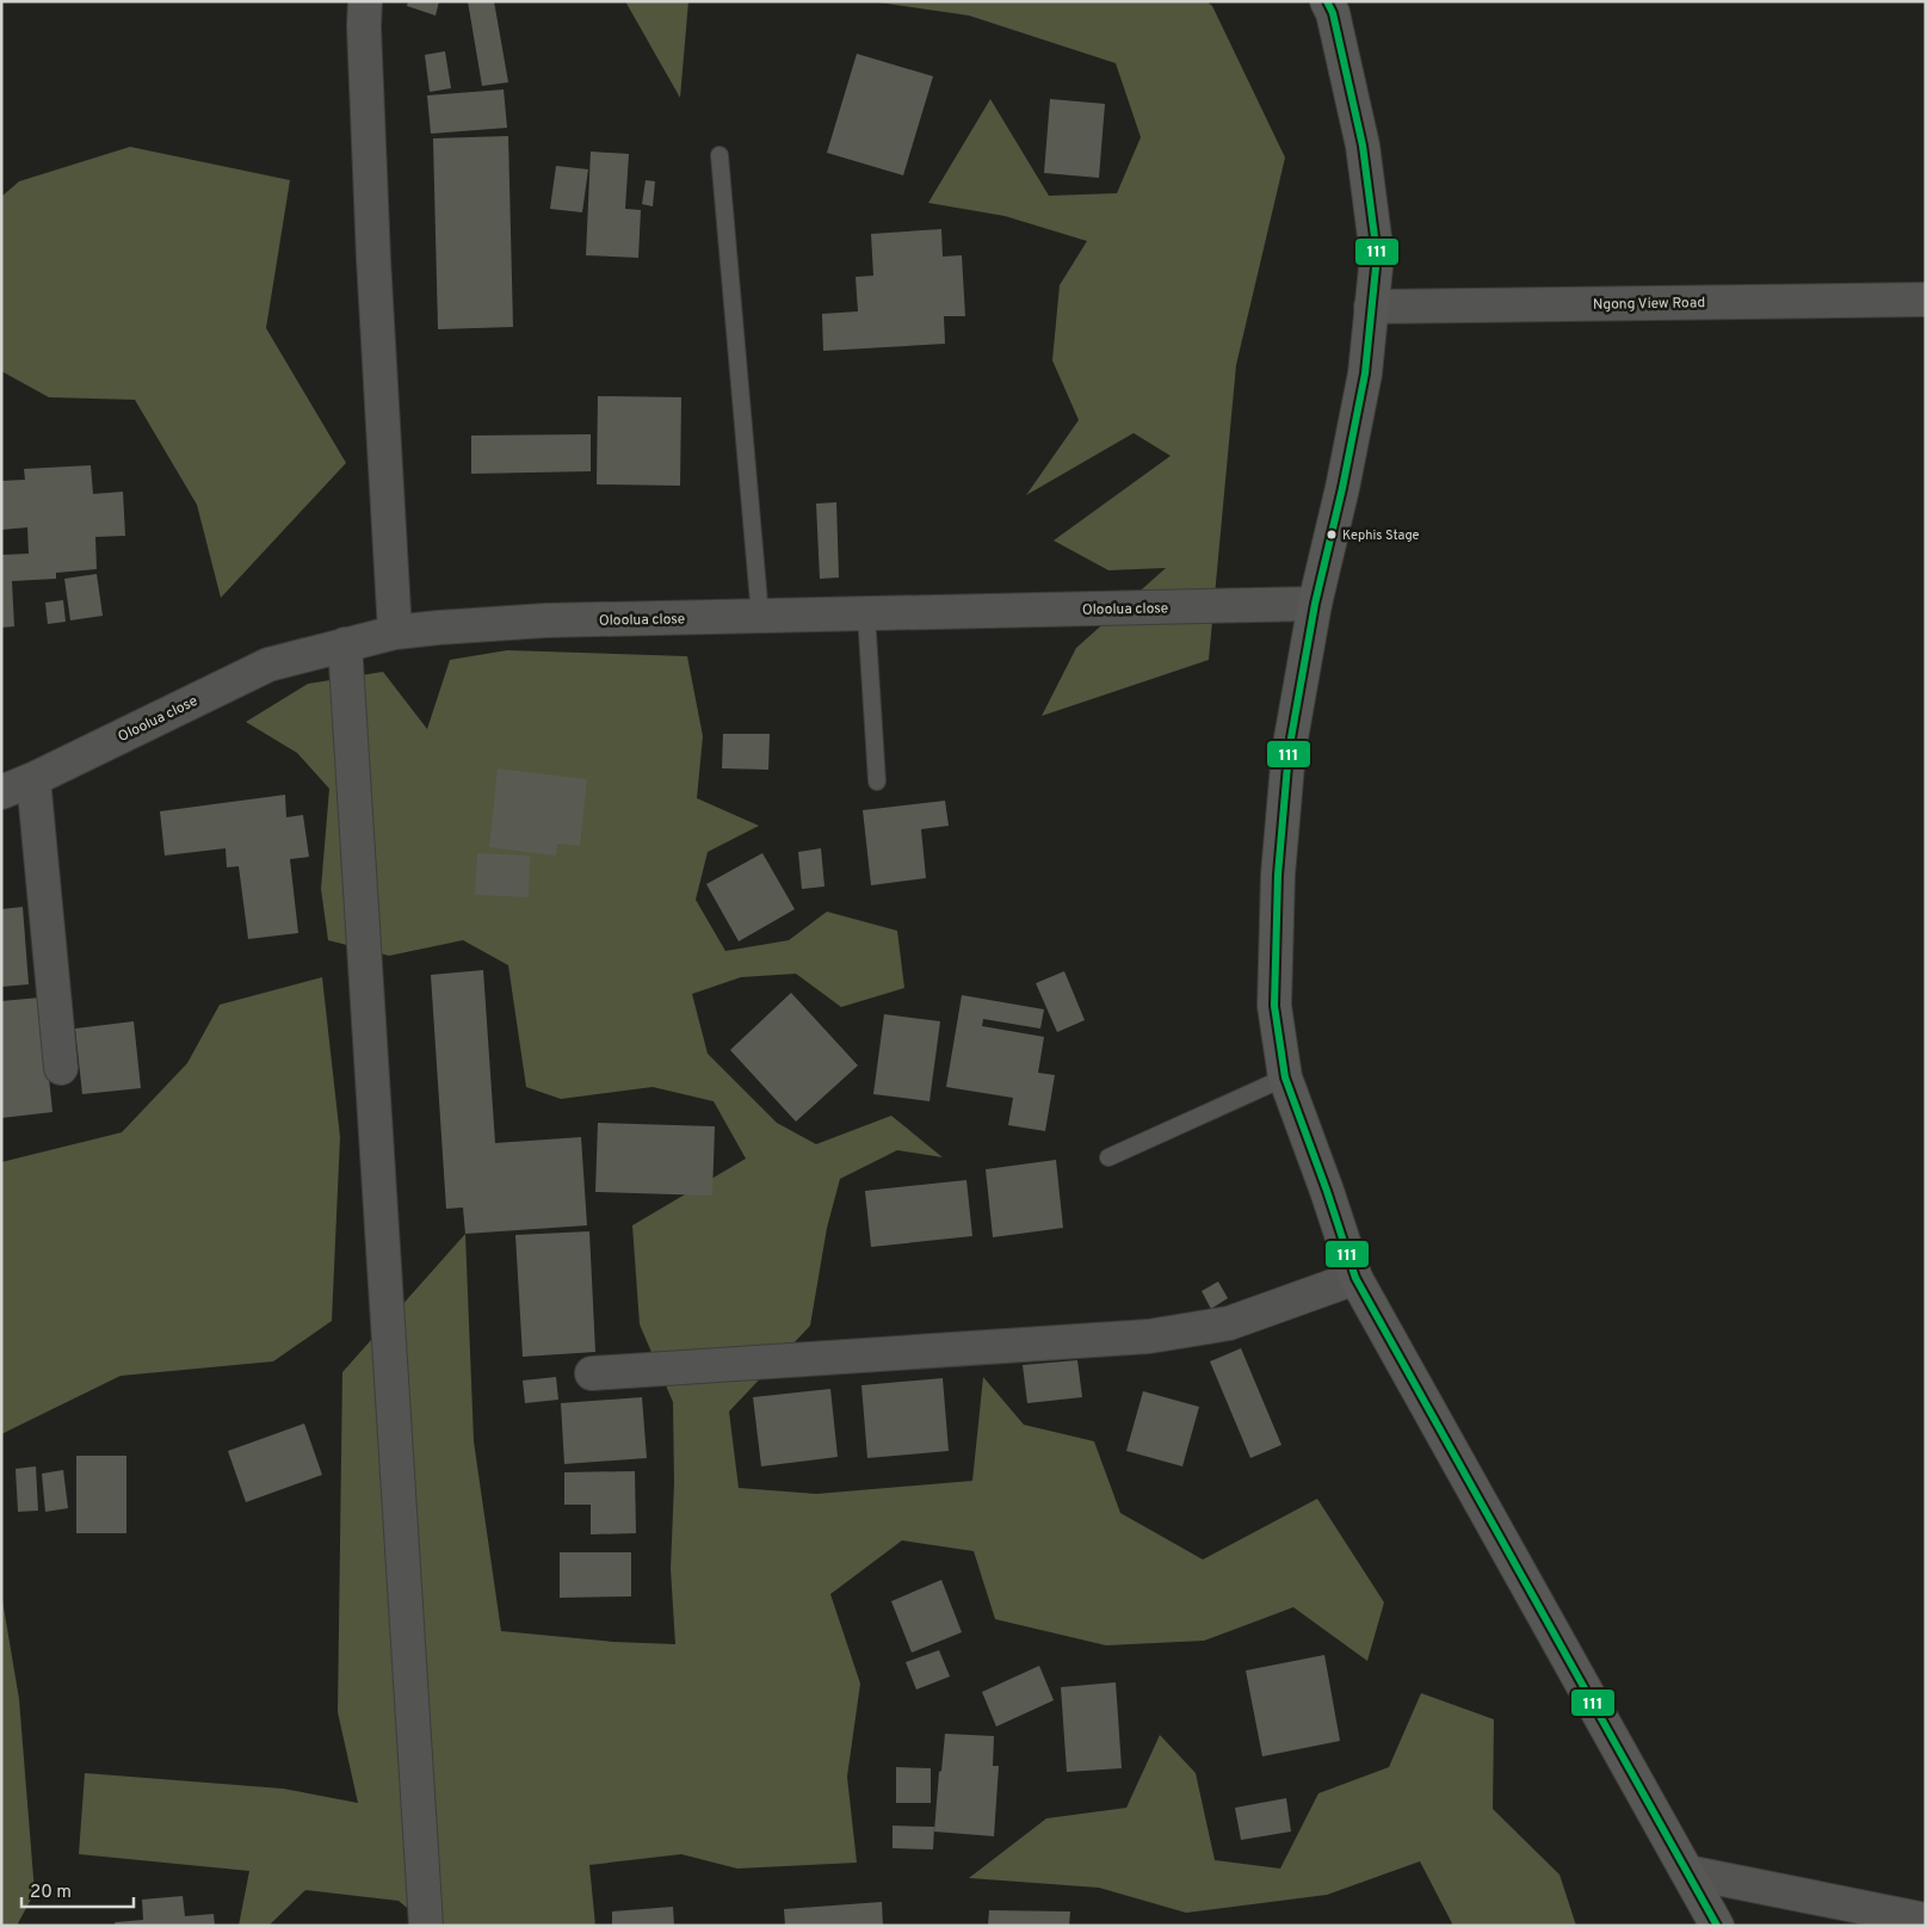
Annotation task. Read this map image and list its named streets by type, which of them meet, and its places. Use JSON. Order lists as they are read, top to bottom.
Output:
{
  "streets": {
    "street": ["Ngong View Road", "Oloolua close"]
  },
  "places": ["Kephis Stage"],
  "lines": ["transit line 111"],
  "scale_bar": "20 m"
}
